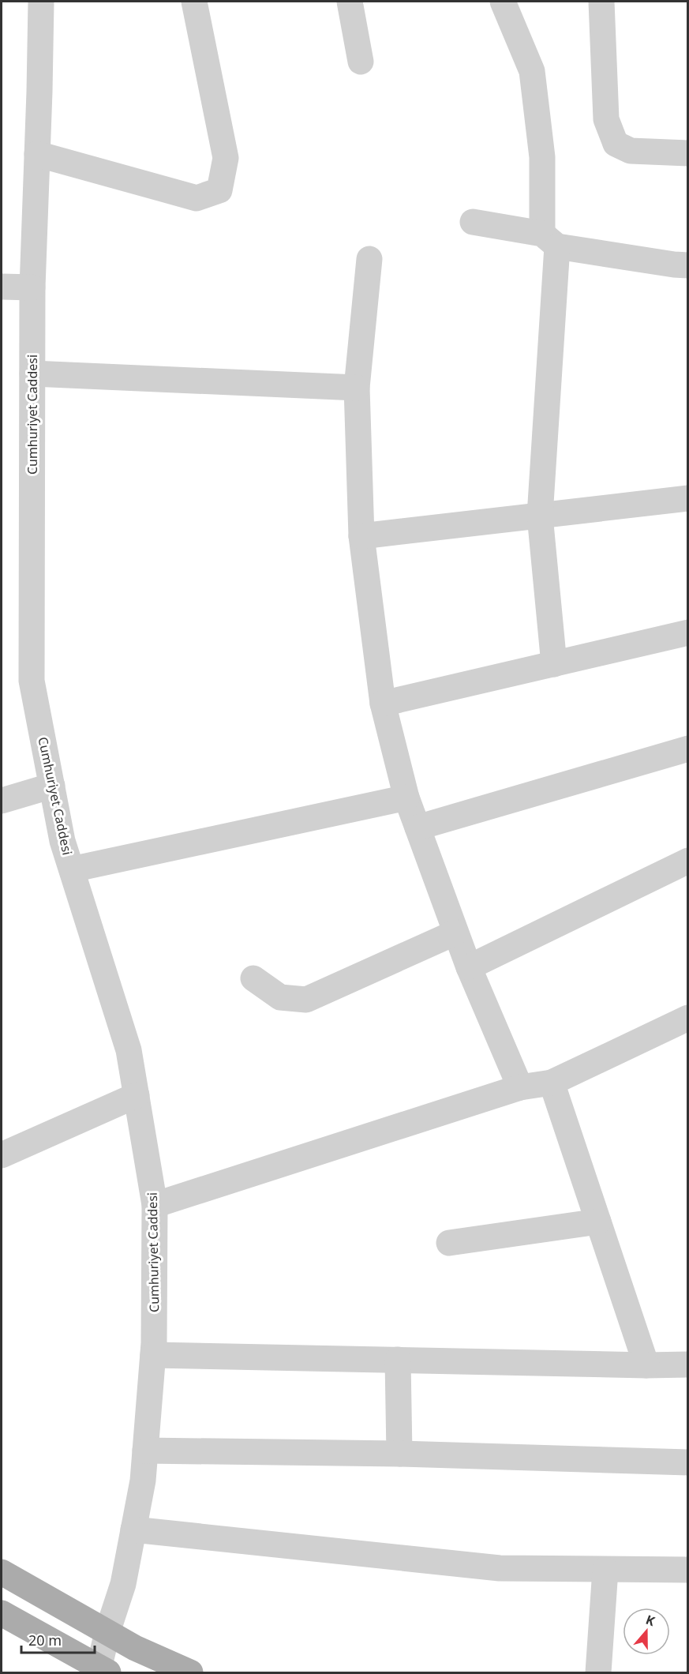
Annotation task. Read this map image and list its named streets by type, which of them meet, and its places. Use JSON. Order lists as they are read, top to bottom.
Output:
{
  "streets": {
    "street": ["Cumhuriyet Caddesi"]
  },
  "scale_bar": "20 m",
  "north": "top"
}
